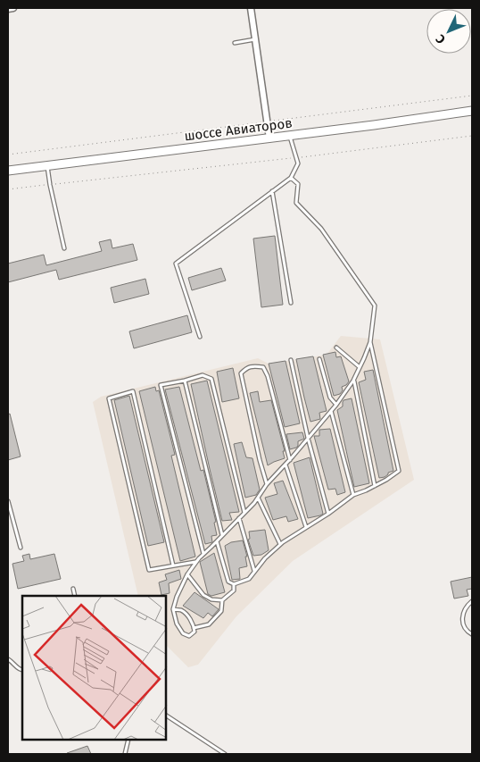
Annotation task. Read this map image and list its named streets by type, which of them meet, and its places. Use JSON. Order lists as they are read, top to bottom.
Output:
{
  "streets": {
    "street": ["шоссе Авиаторов"]
  },
  "north": "bottom left"
}
